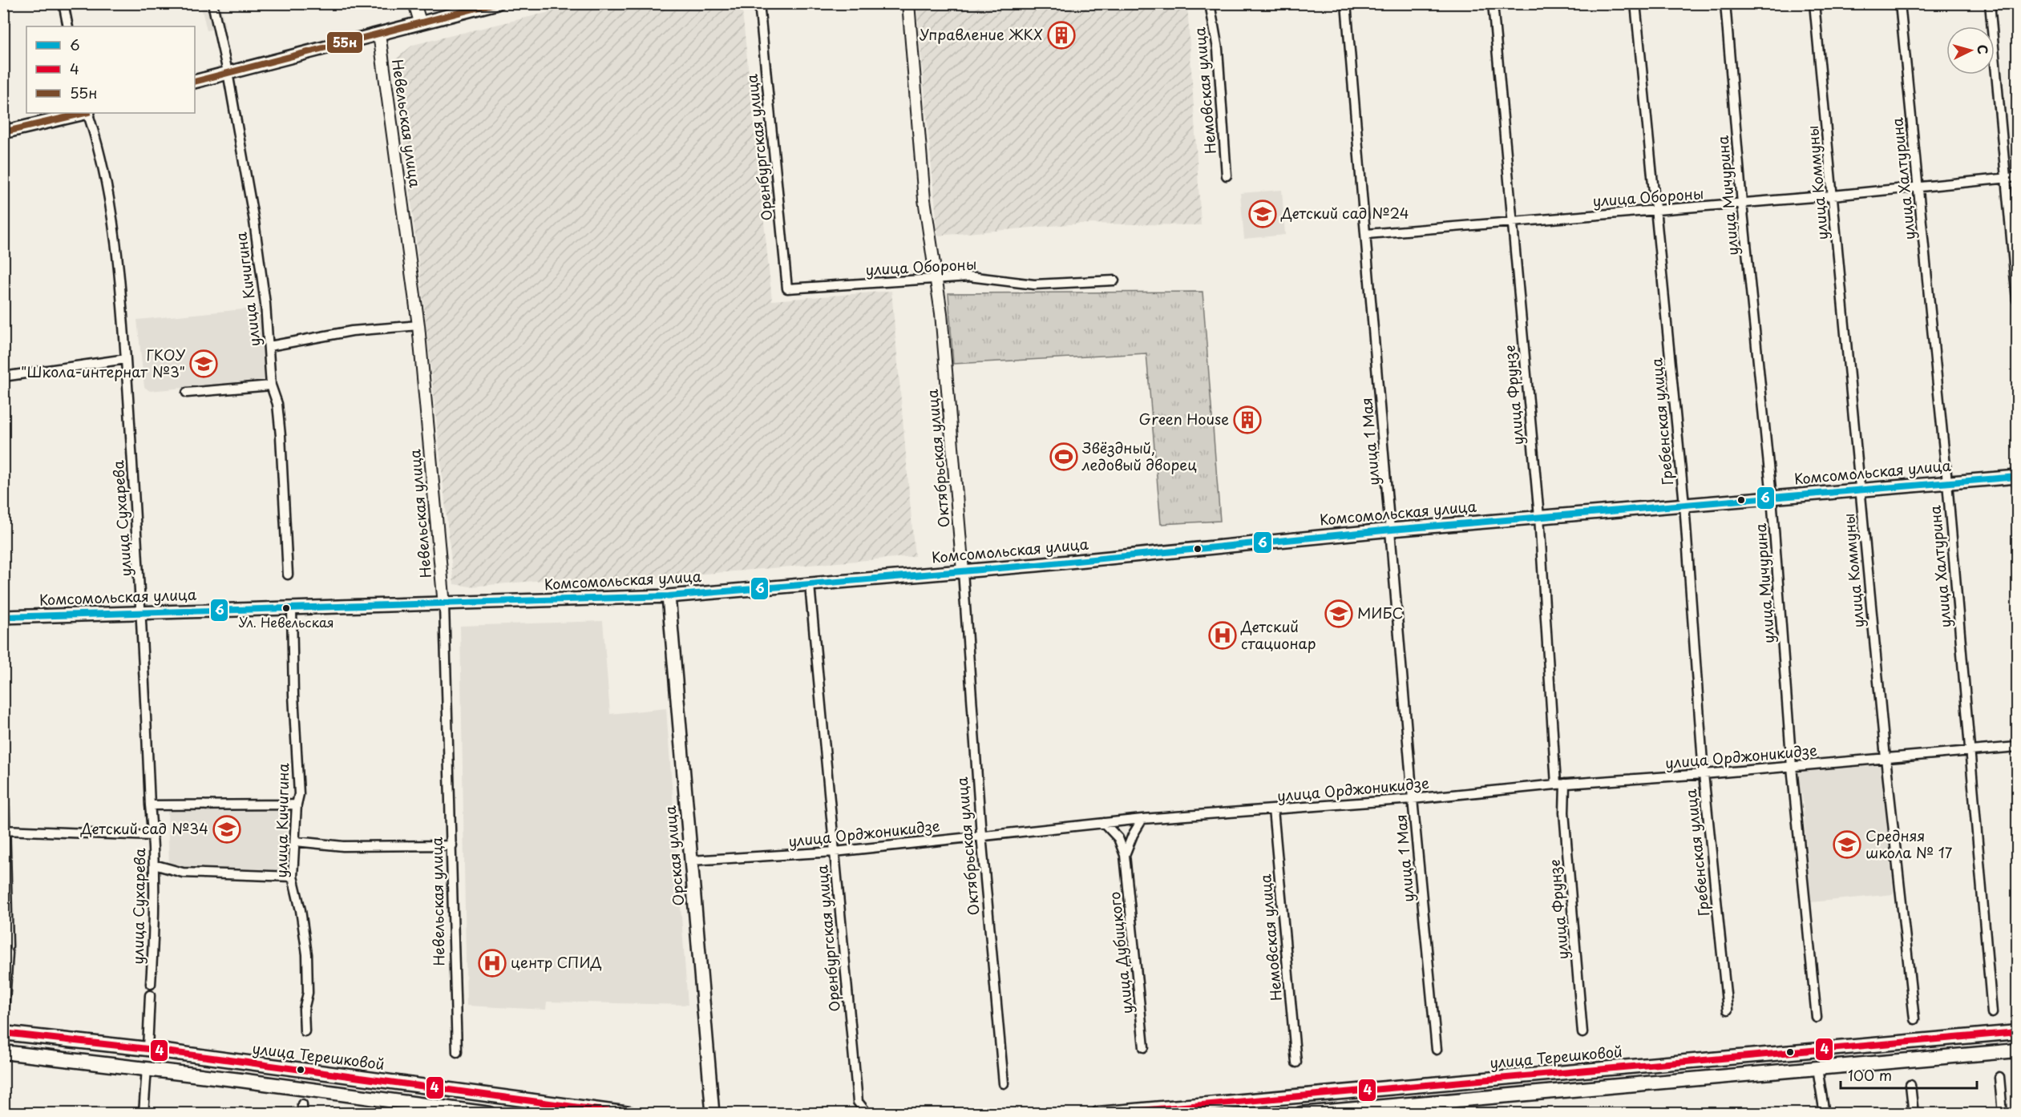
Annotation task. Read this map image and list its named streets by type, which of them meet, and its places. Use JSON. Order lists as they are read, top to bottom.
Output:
{
  "streets": {
    "main road": ["Комсомольская улица", "Орская улица", "улица Терешковой"],
    "street": [
      "Немовская улица",
      "Невельская улица",
      "Оренбургская улица",
      "улица Халтурина",
      "улица Коммуны",
      "улица Мичурина",
      "улица Обороны",
      "улица Кичигина",
      "улица Фрунзе",
      "Гребенская улица",
      "улица 1 Мая",
      "Октябрьская улица",
      "улица Сухарева",
      "улица Орджоникидзе",
      "улица Дубицкого"
    ]
  },
  "crossings": [
    ["Немовская улица", "улица Орджоникидзе"],
    ["Невельская улица", "Комсомольская улица"],
    ["Оренбургская улица", "улица Обороны"],
    ["Оренбургская улица", "Комсомольская улица"],
    ["Оренбургская улица", "улица Орджоникидзе"],
    ["улица Халтурина", "улица Обороны"],
    ["улица Халтурина", "Комсомольская улица"],
    ["улица Халтурина", "улица Орджоникидзе"],
    ["улица Коммуны", "улица Обороны"],
    ["улица Коммуны", "Комсомольская улица"],
    ["улица Коммуны", "улица Орджоникидзе"],
    ["улица Мичурина", "улица Обороны"],
    ["улица Мичурина", "Комсомольская улица"],
    ["улица Мичурина", "улица Орджоникидзе"],
    ["улица Обороны", "улица Фрунзе"],
    ["улица Обороны", "Гребенская улица"],
    ["улица Обороны", "улица 1 Мая"],
    ["улица Обороны", "Октябрьская улица"],
    ["улица Кичигина", "Комсомольская улица"],
    ["улица Фрунзе", "Комсомольская улица"],
    ["улица Фрунзе", "улица Орджоникидзе"],
    ["Гребенская улица", "Комсомольская улица"],
    ["Гребенская улица", "улица Орджоникидзе"],
    ["улица 1 Мая", "Комсомольская улица"],
    ["улица 1 Мая", "улица Орджоникидзе"],
    ["Октябрьская улица", "Комсомольская улица"],
    ["Октябрьская улица", "улица Орджоникидзе"],
    ["Комсомольская улица", "улица Сухарева"],
    ["Комсомольская улица", "Орская улица"],
    ["улица Орджоникидзе", "Орская улица"],
    ["улица Орджоникидзе", "улица Дубицкого"]
  ],
  "places": {
    "building": ["Управление ЖКХ", "Green House"],
    "school or university": [
      "Детский сад №24",
      "ГКОУ \"Школа-интернат №3\"",
      "МИБС",
      "Детский сад №34",
      "Средняя школа № 17"
    ],
    "sports": ["Звёздный, ледовый дворец"],
    "other": ["Ул. Невельская"],
    "hospital": ["Детский стационар", "центр СПИД"]
  },
  "lines": ["transit line 55н", "transit line 6", "transit line 4"],
  "legend": ["6", "4", "55н"],
  "scale_bar": "100 m",
  "north": "right"
}
